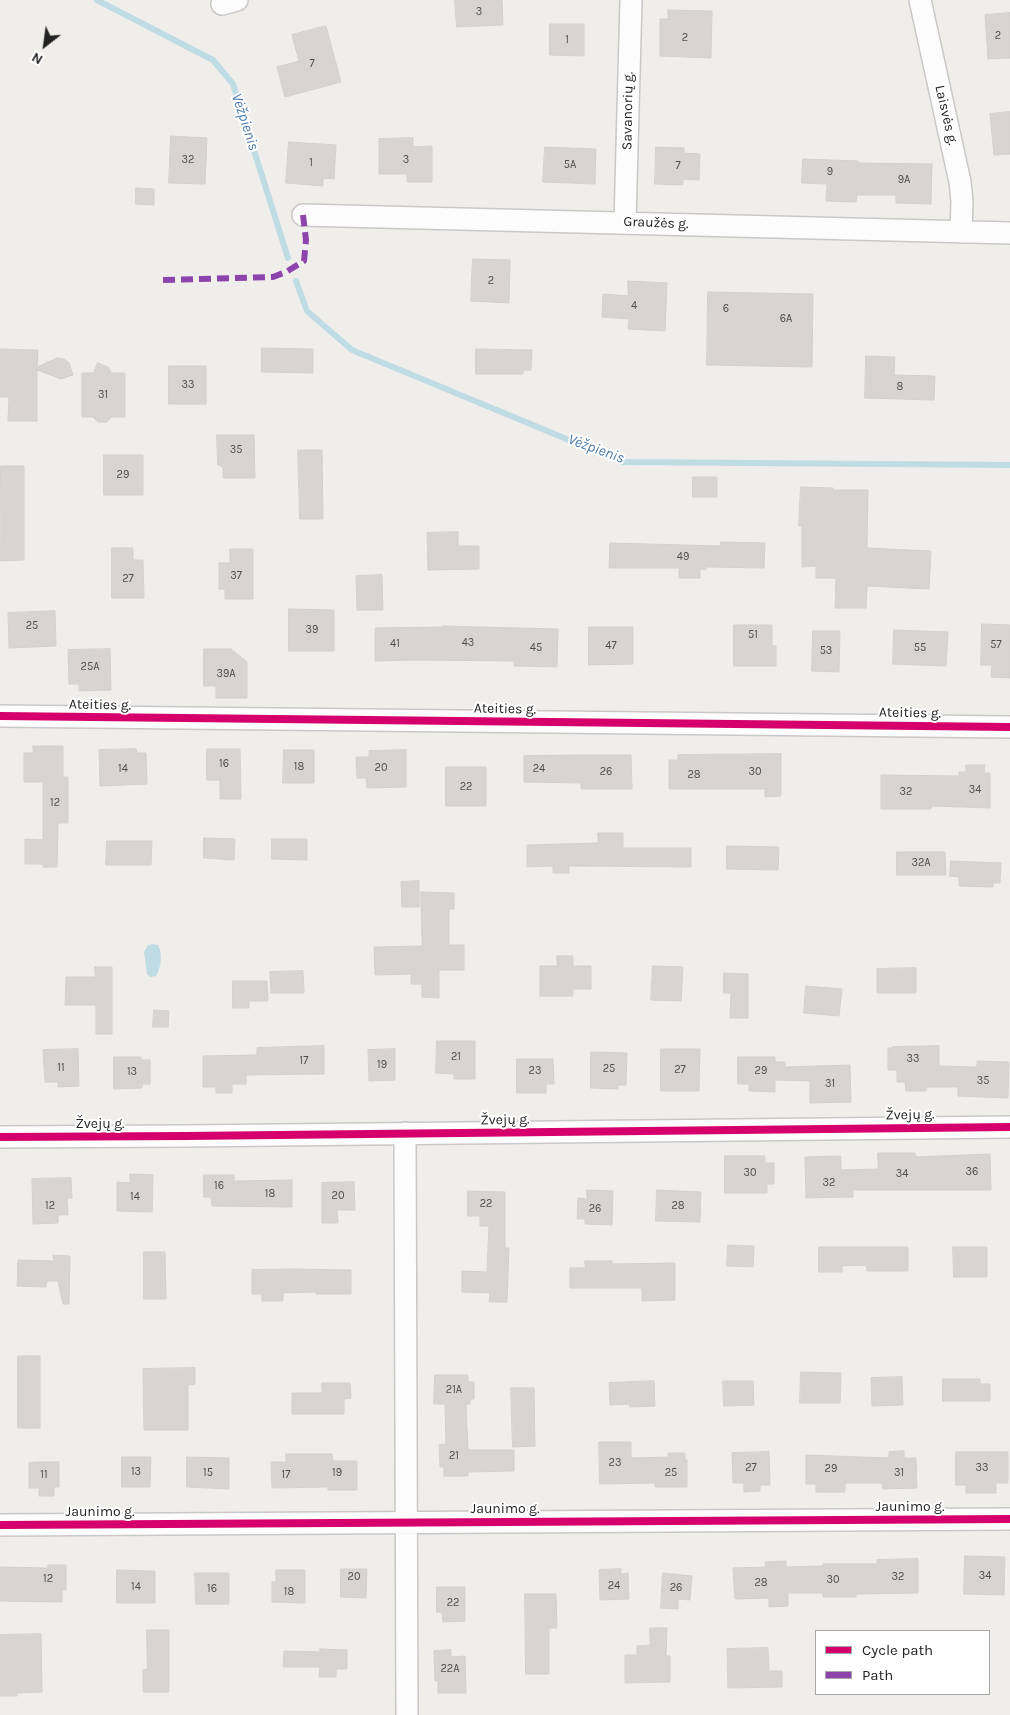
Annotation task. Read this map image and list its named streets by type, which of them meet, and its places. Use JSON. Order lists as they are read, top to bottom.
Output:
{
  "streets": {
    "street": [
      "Savanorių g.",
      "Laisvės g.",
      "Graužės g.",
      "Ateities g.",
      "Žvejų g.",
      "Jaunimo g."
    ]
  },
  "crossings": [
    ["Savanorių g.", "Graužės g."],
    ["Laisvės g.", "Graužės g."]
  ],
  "water": ["Vėžpienis"],
  "house_numbers": [
    "3",
    "2",
    "2",
    "1",
    "7",
    "32",
    "3",
    "1",
    "5A",
    "7",
    "9",
    "9A",
    "2",
    "4",
    "6",
    "6A",
    "33",
    "8",
    "31",
    "35",
    "29",
    "49",
    "37",
    "27",
    "25",
    "39",
    "51",
    "43",
    "41",
    "57",
    "47",
    "45",
    "55",
    "53",
    "25A",
    "39A",
    "16",
    "18",
    "20",
    "14",
    "24",
    "26",
    "30",
    "28",
    "22",
    "34",
    "32",
    "12",
    "32A",
    "21",
    "33",
    "17",
    "19",
    "11",
    "25",
    "27",
    "23",
    "29",
    "13",
    "35",
    "31",
    "36",
    "30",
    "34",
    "32",
    "16",
    "18",
    "20",
    "14",
    "22",
    "12",
    "28",
    "26",
    "21A",
    "21",
    "23",
    "27",
    "33",
    "29",
    "13",
    "15",
    "19",
    "25",
    "31",
    "11",
    "17",
    "34",
    "20",
    "32",
    "12",
    "30",
    "28",
    "24",
    "14",
    "26",
    "16",
    "18",
    "22",
    "22A"
  ],
  "legend": ["Cycle path", "Path"],
  "north": "bottom left"
}
